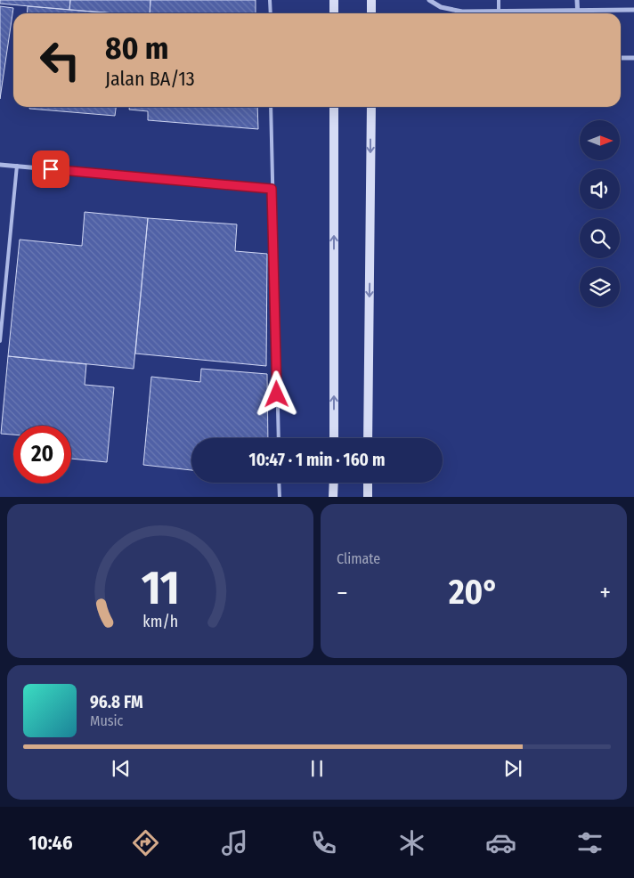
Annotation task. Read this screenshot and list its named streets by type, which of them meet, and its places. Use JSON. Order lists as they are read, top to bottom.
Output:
{
  "north": "right",
  "page": {
    "turn": ["80 m", "Jalan BA/13"],
    "limit": "20",
    "trip": "10:47 · 1 min · 160 m",
    "tile": "Climate",
    "heat": ["−", "20°", "+"],
    "song": ["96.8 FM", "Music"],
    "tabs": "10:46",
    "gauge": ["11", "km/h"]
  }
}
